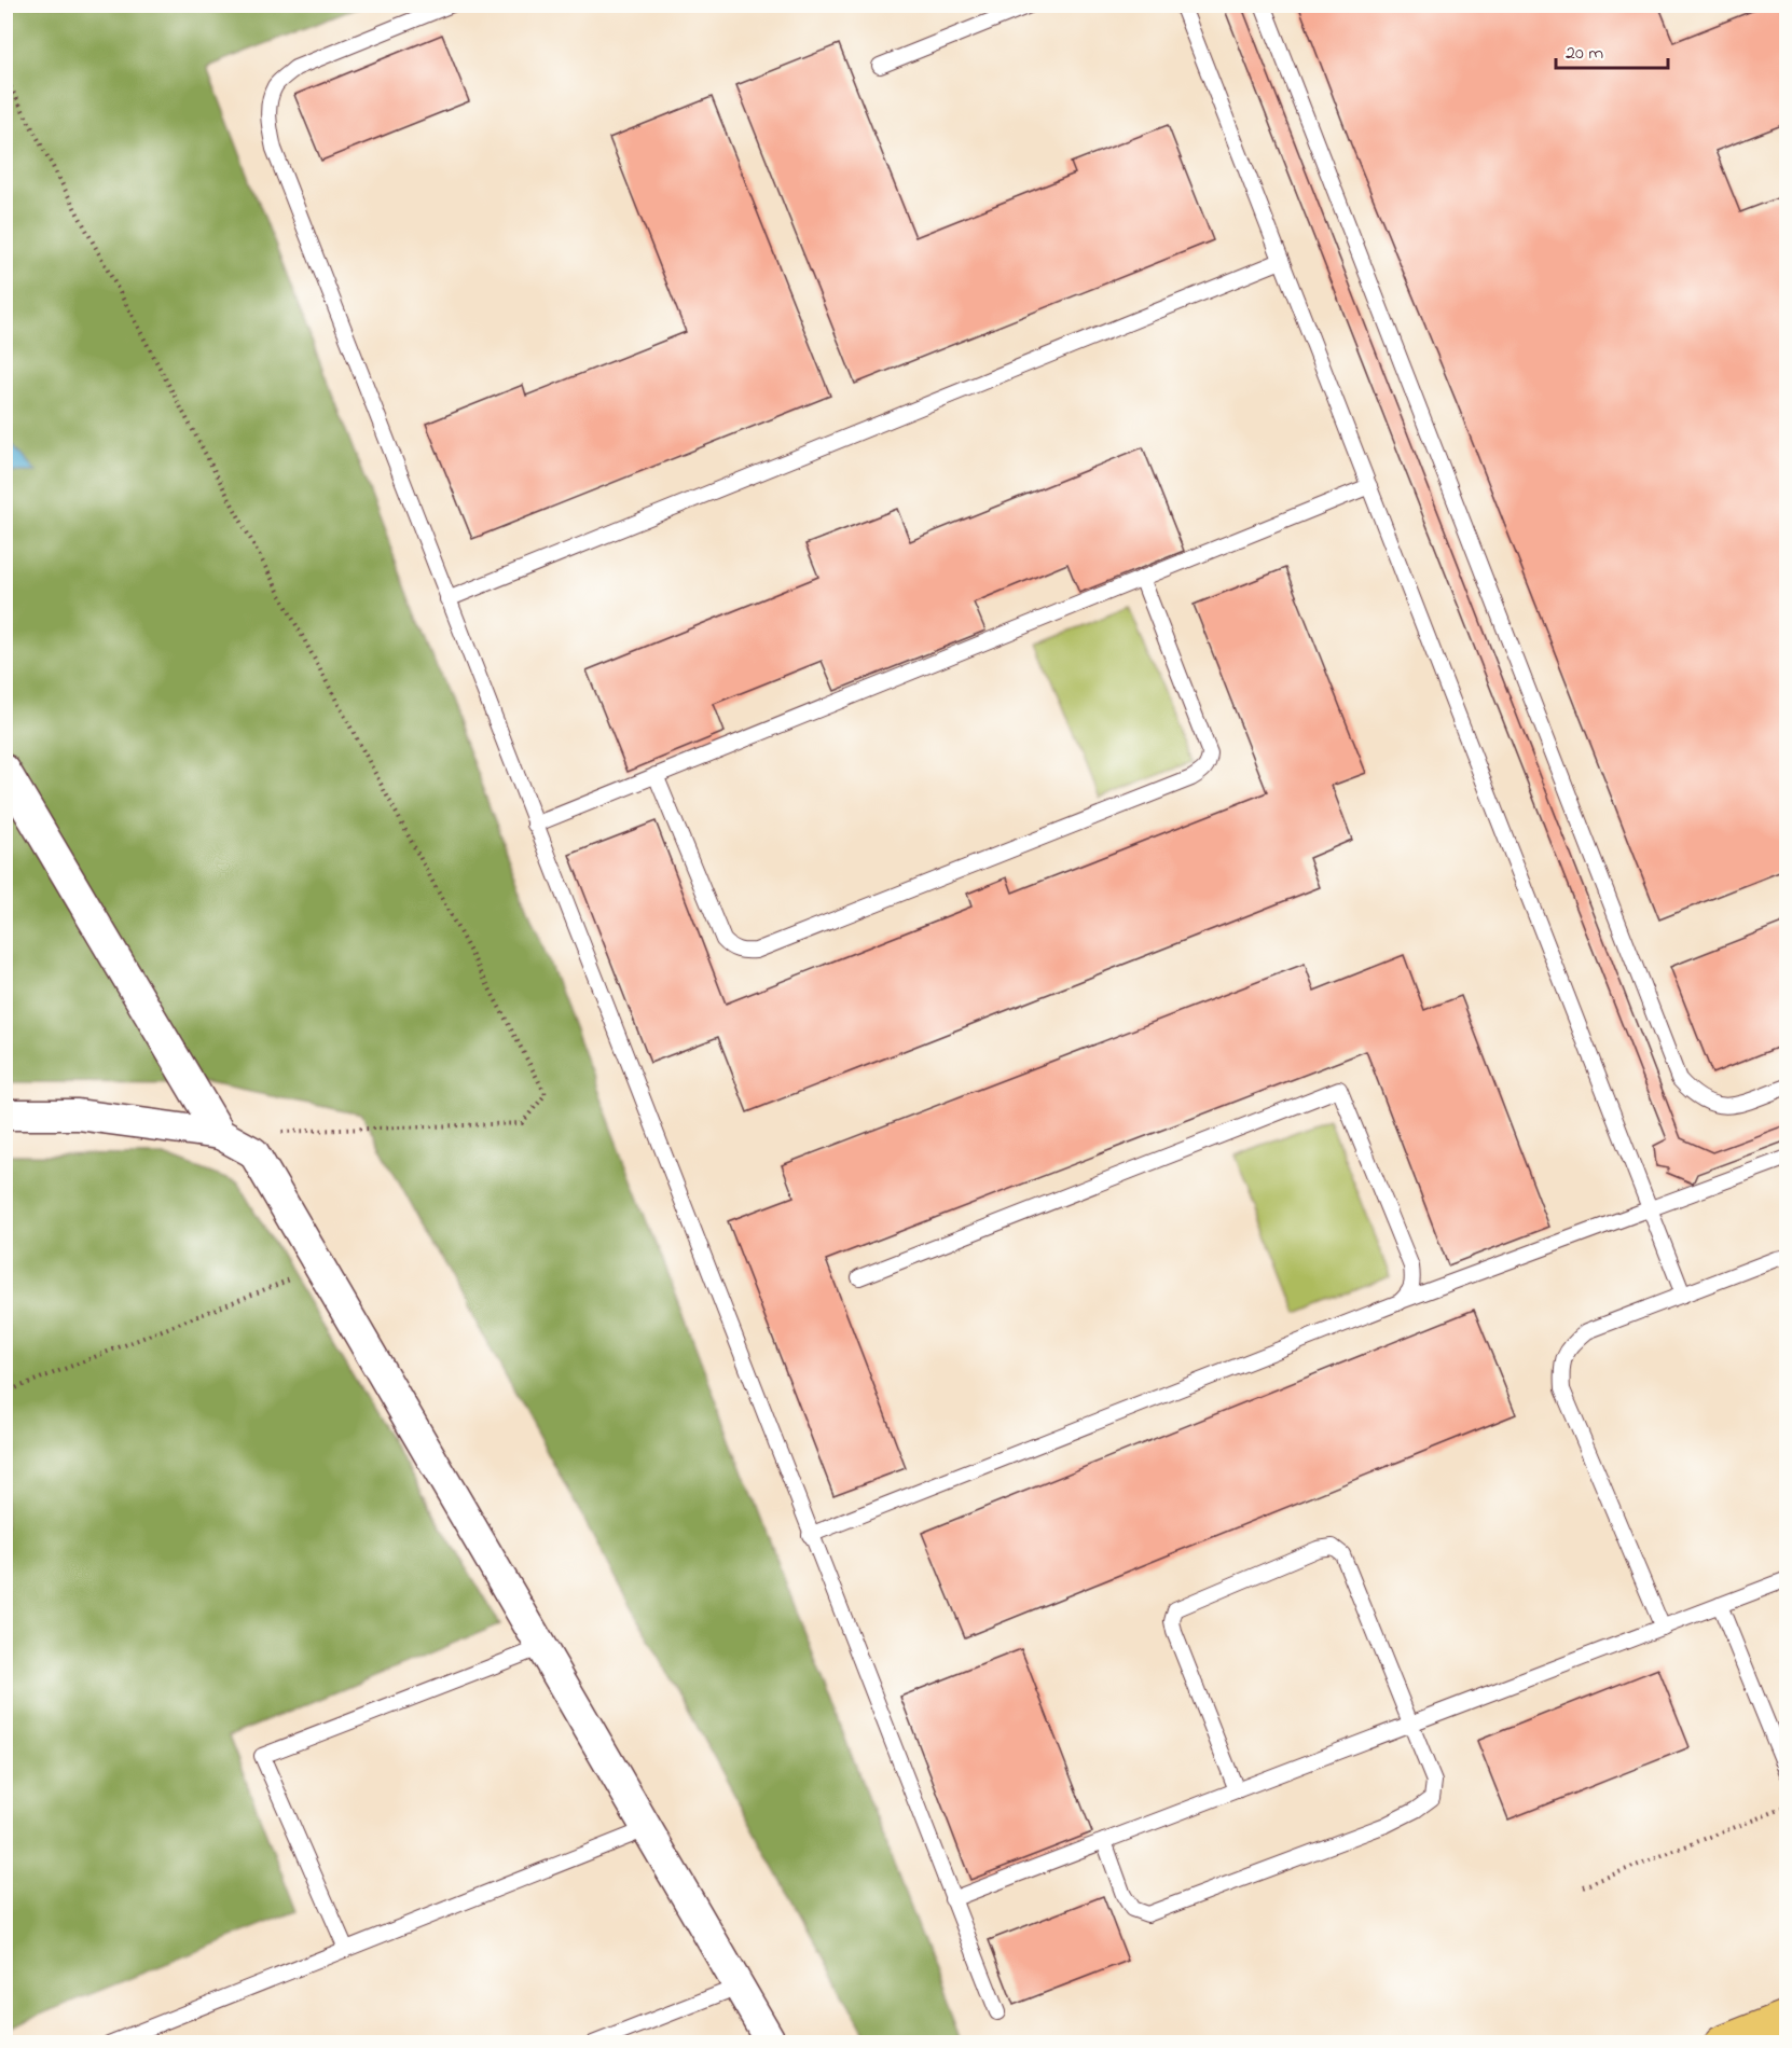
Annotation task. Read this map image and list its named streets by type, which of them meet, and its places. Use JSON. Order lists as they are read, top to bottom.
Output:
{
  "scale_bar": "20 m"
}
